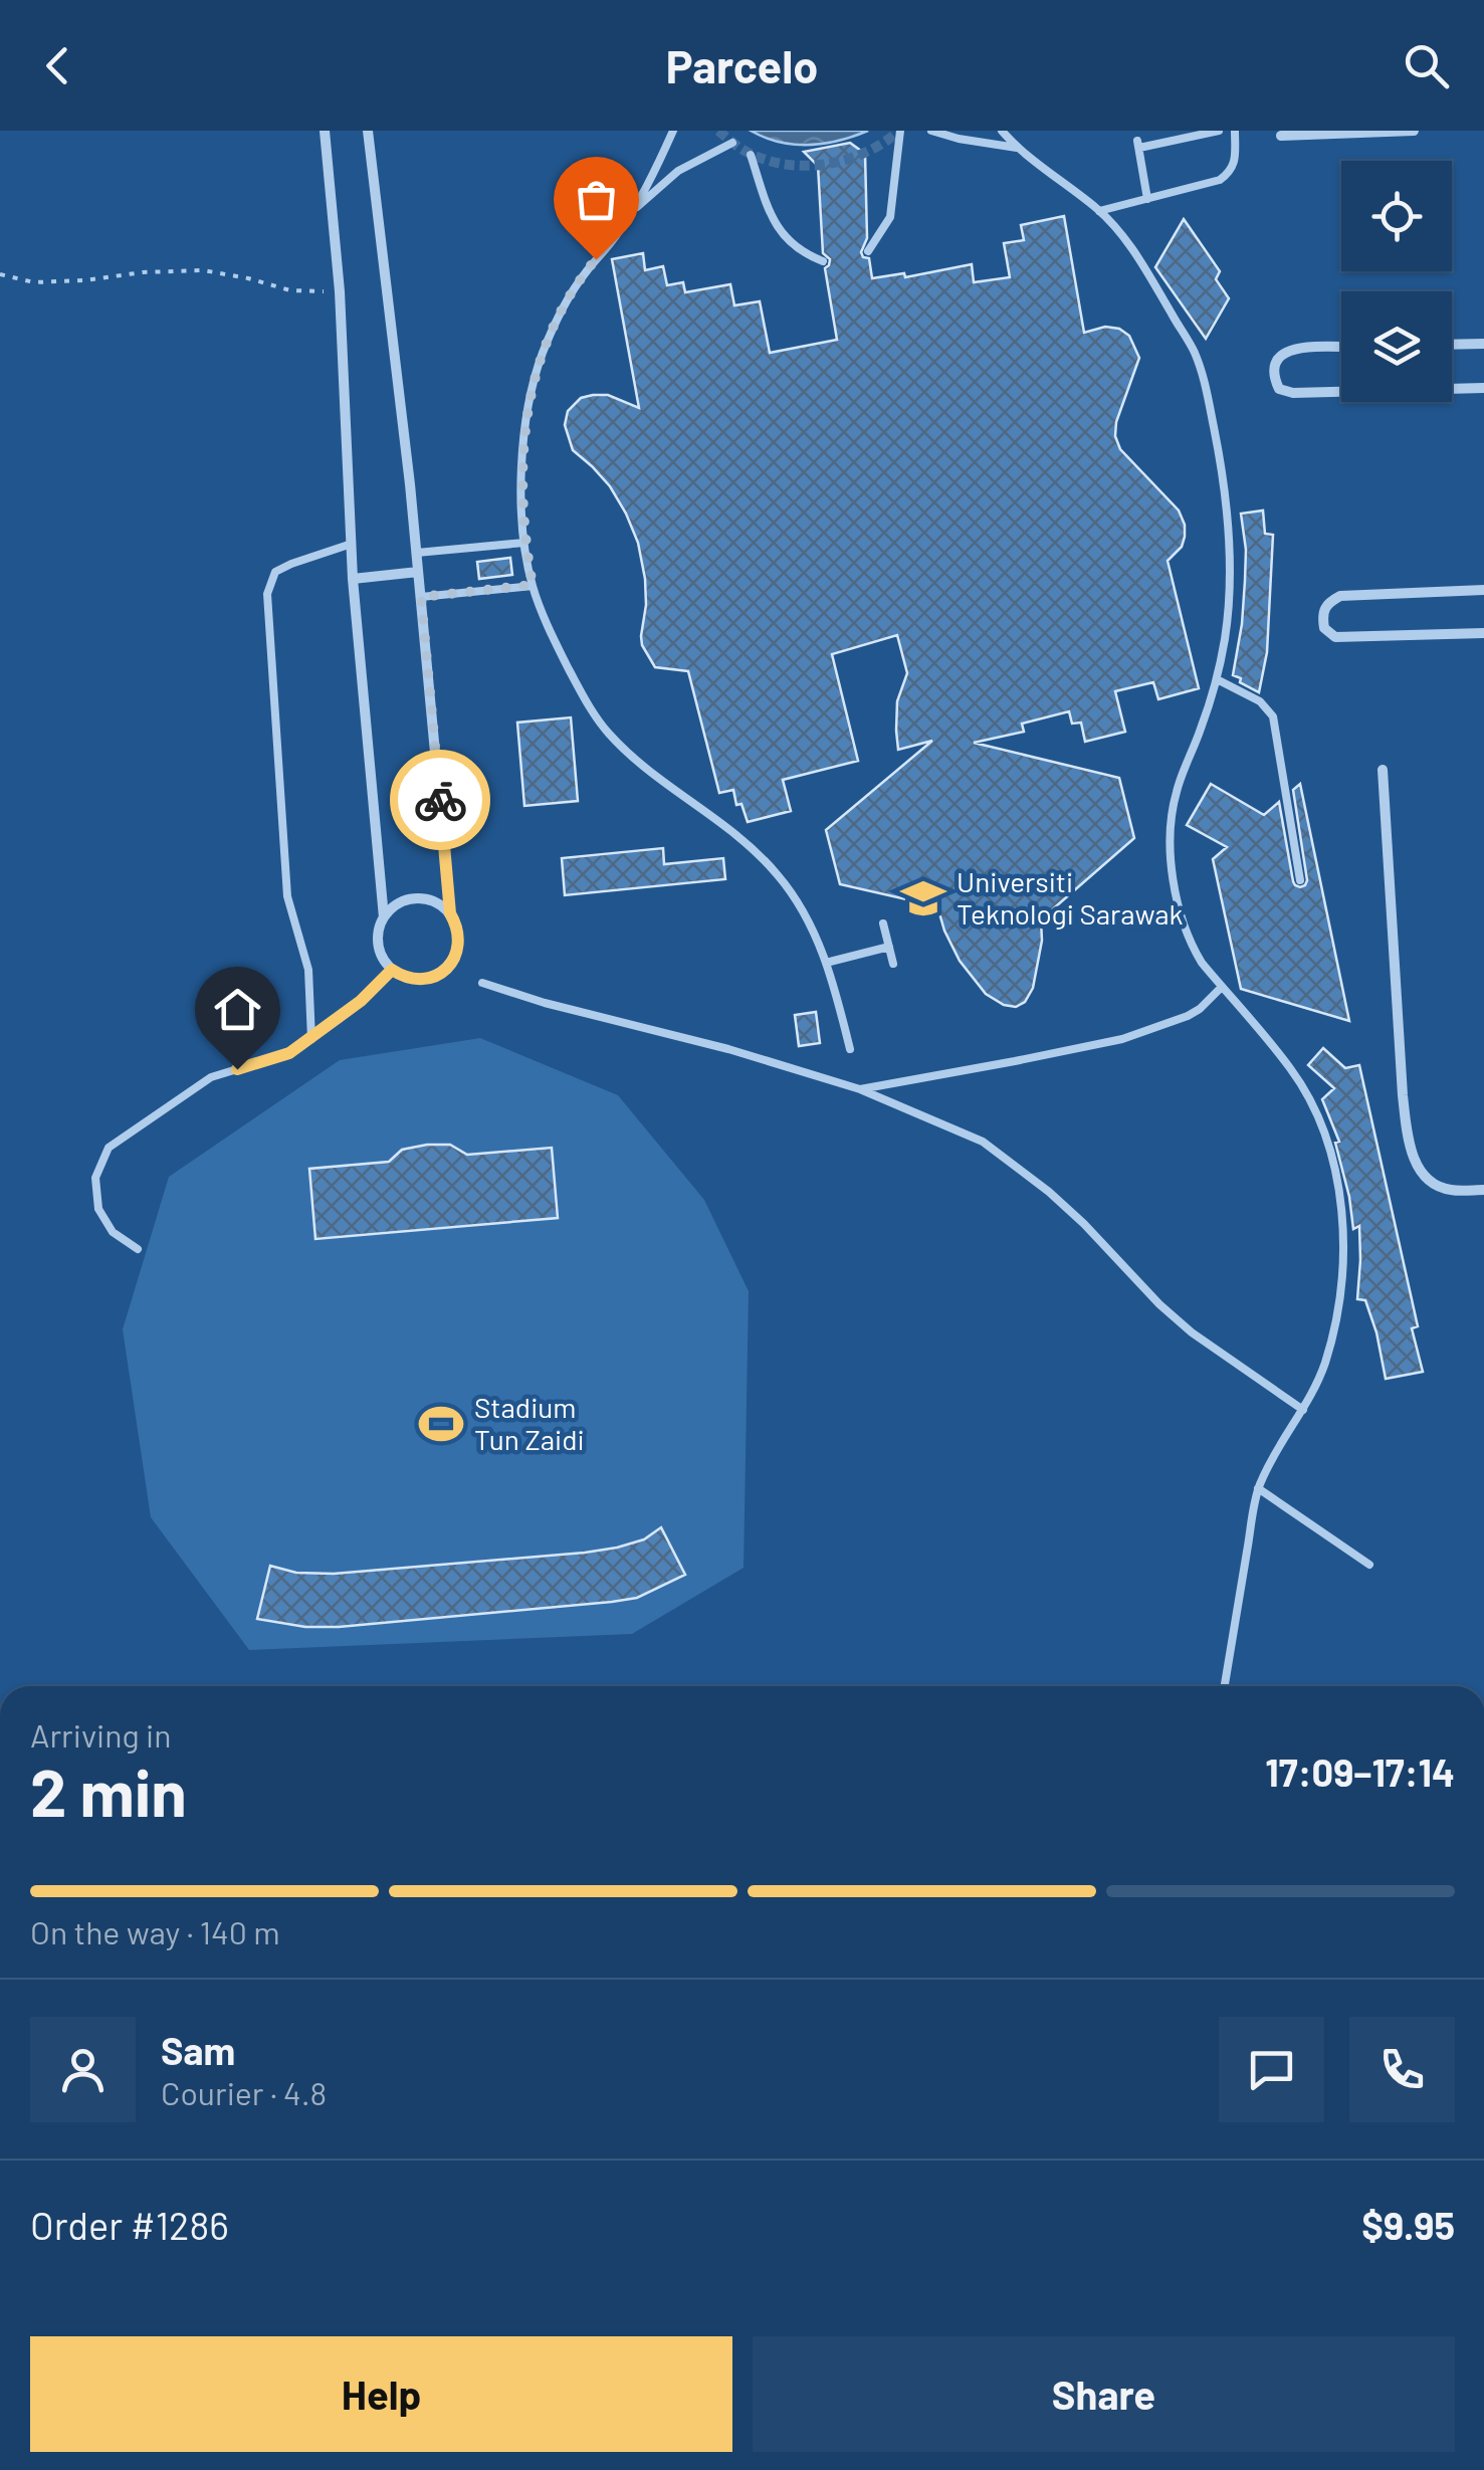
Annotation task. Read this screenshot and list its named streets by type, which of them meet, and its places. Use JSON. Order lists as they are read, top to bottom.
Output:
{
  "places": {
    "school or university": ["Universiti Teknologi Sarawak"],
    "sports": ["Stadium Tun Zaidi"]
  },
  "page": {
    "header": "Parcelo",
    "heading": ["2 min", "Arriving in", "17:09–17:14"],
    "panel": [
      "Sam",
      "Courier · 4.8",
      "Order #1286",
      "$9.95"
    ],
    "bar": "On the way · 140 m",
    "buttons": ["Help", "Share"]
  }
}
